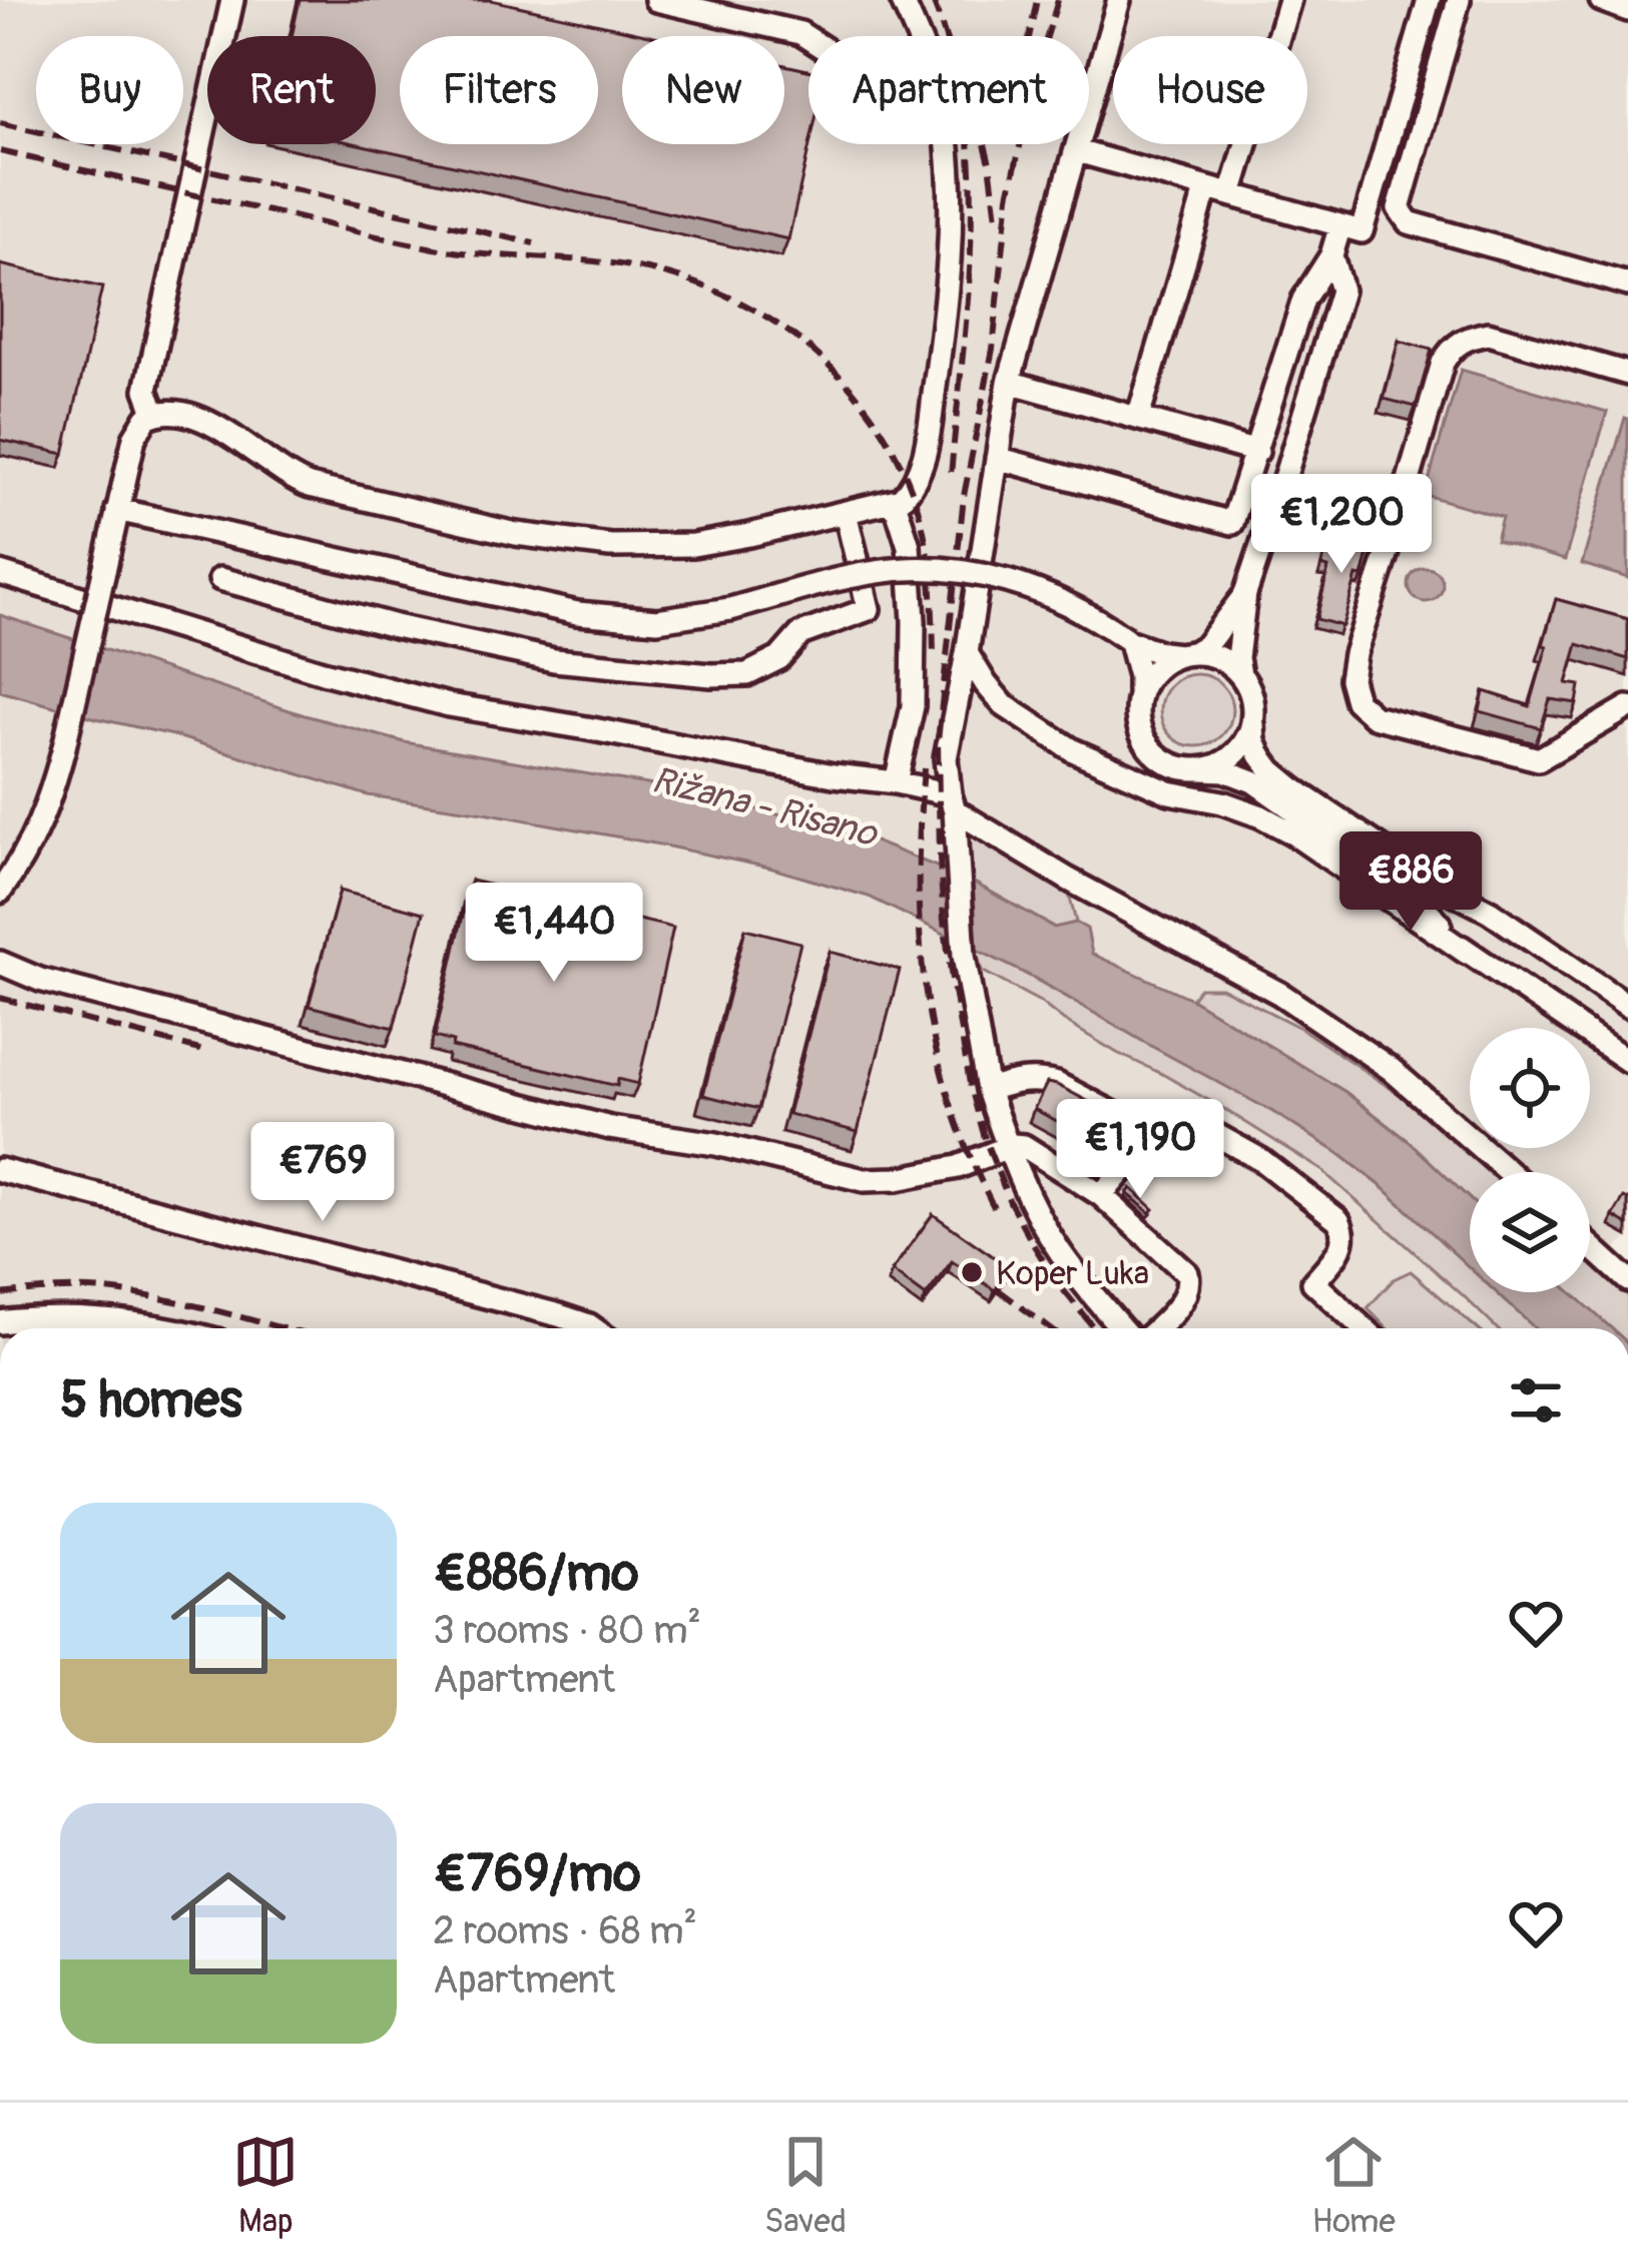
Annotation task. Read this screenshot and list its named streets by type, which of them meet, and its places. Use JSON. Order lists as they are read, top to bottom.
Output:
{
  "water": ["Rižana - Risano"],
  "places": ["Koper Luka"],
  "page": {
    "chip": [
      "Buy",
      "Rent",
      "Filters",
      "New",
      "Apartment",
      "House"
    ],
    "price": [
      "€1,200",
      "€886",
      "€1,440",
      "€1,190",
      "€769"
    ],
    "heading": "5 homes",
    "list": [
      {
        "name": "€886/mo",
        "note": "3 rooms · 80 m² · Apartment"
      },
      {
        "name": "€769/mo",
        "note": "2 rooms · 68 m² · Apartment"
      }
    ],
    "tabs": ["Map", "Saved", "Home"]
  }
}
